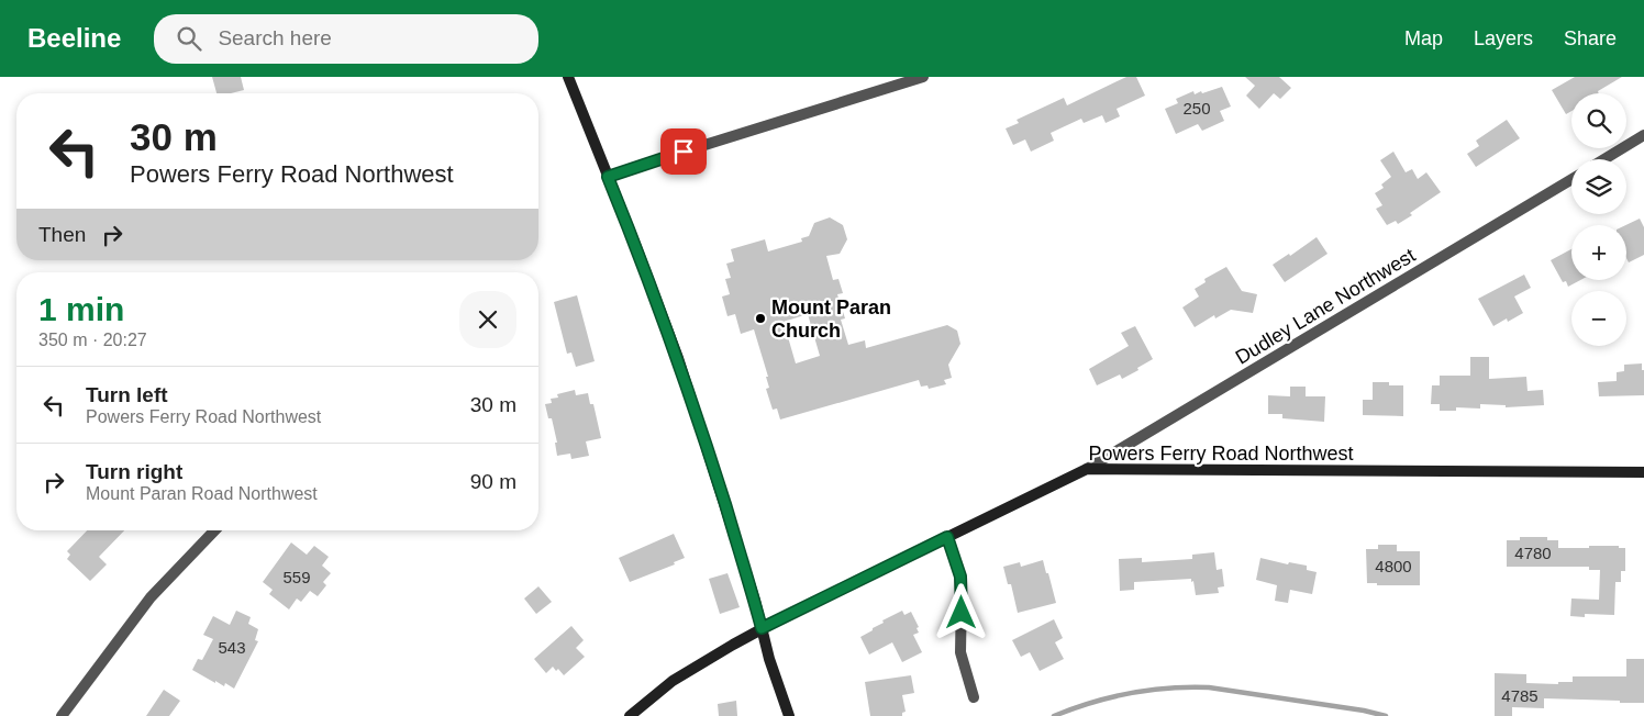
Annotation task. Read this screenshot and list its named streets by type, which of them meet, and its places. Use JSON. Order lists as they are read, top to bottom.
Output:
{
  "streets": {
    "street": ["Dudley Lane Northwest", "Powers Ferry Road Northwest"]
  },
  "crossings": [
    ["Dudley Lane Northwest", "Powers Ferry Road Northwest"]
  ],
  "places": ["Mount Paran Church"],
  "house_numbers": [
    "250",
    "4780",
    "4800",
    "559",
    "543",
    "4785"
  ],
  "page": {
    "header": "Beeline",
    "search": "Search here",
    "nav": ["Map", "Layers", "Share"],
    "map_buttons": ["+", "−"],
    "turn": ["30 m", "Powers Ferry Road Northwest"],
    "then": "Then",
    "heading": ["1 min", "350 m · 20:27"],
    "list": [
      {
        "name": "Turn left",
        "note": "Powers Ferry Road Northwest",
        "value": "30 m"
      },
      {
        "name": "Turn right",
        "note": "Mount Paran Road Northwest",
        "value": "90 m"
      }
    ]
  }
}
